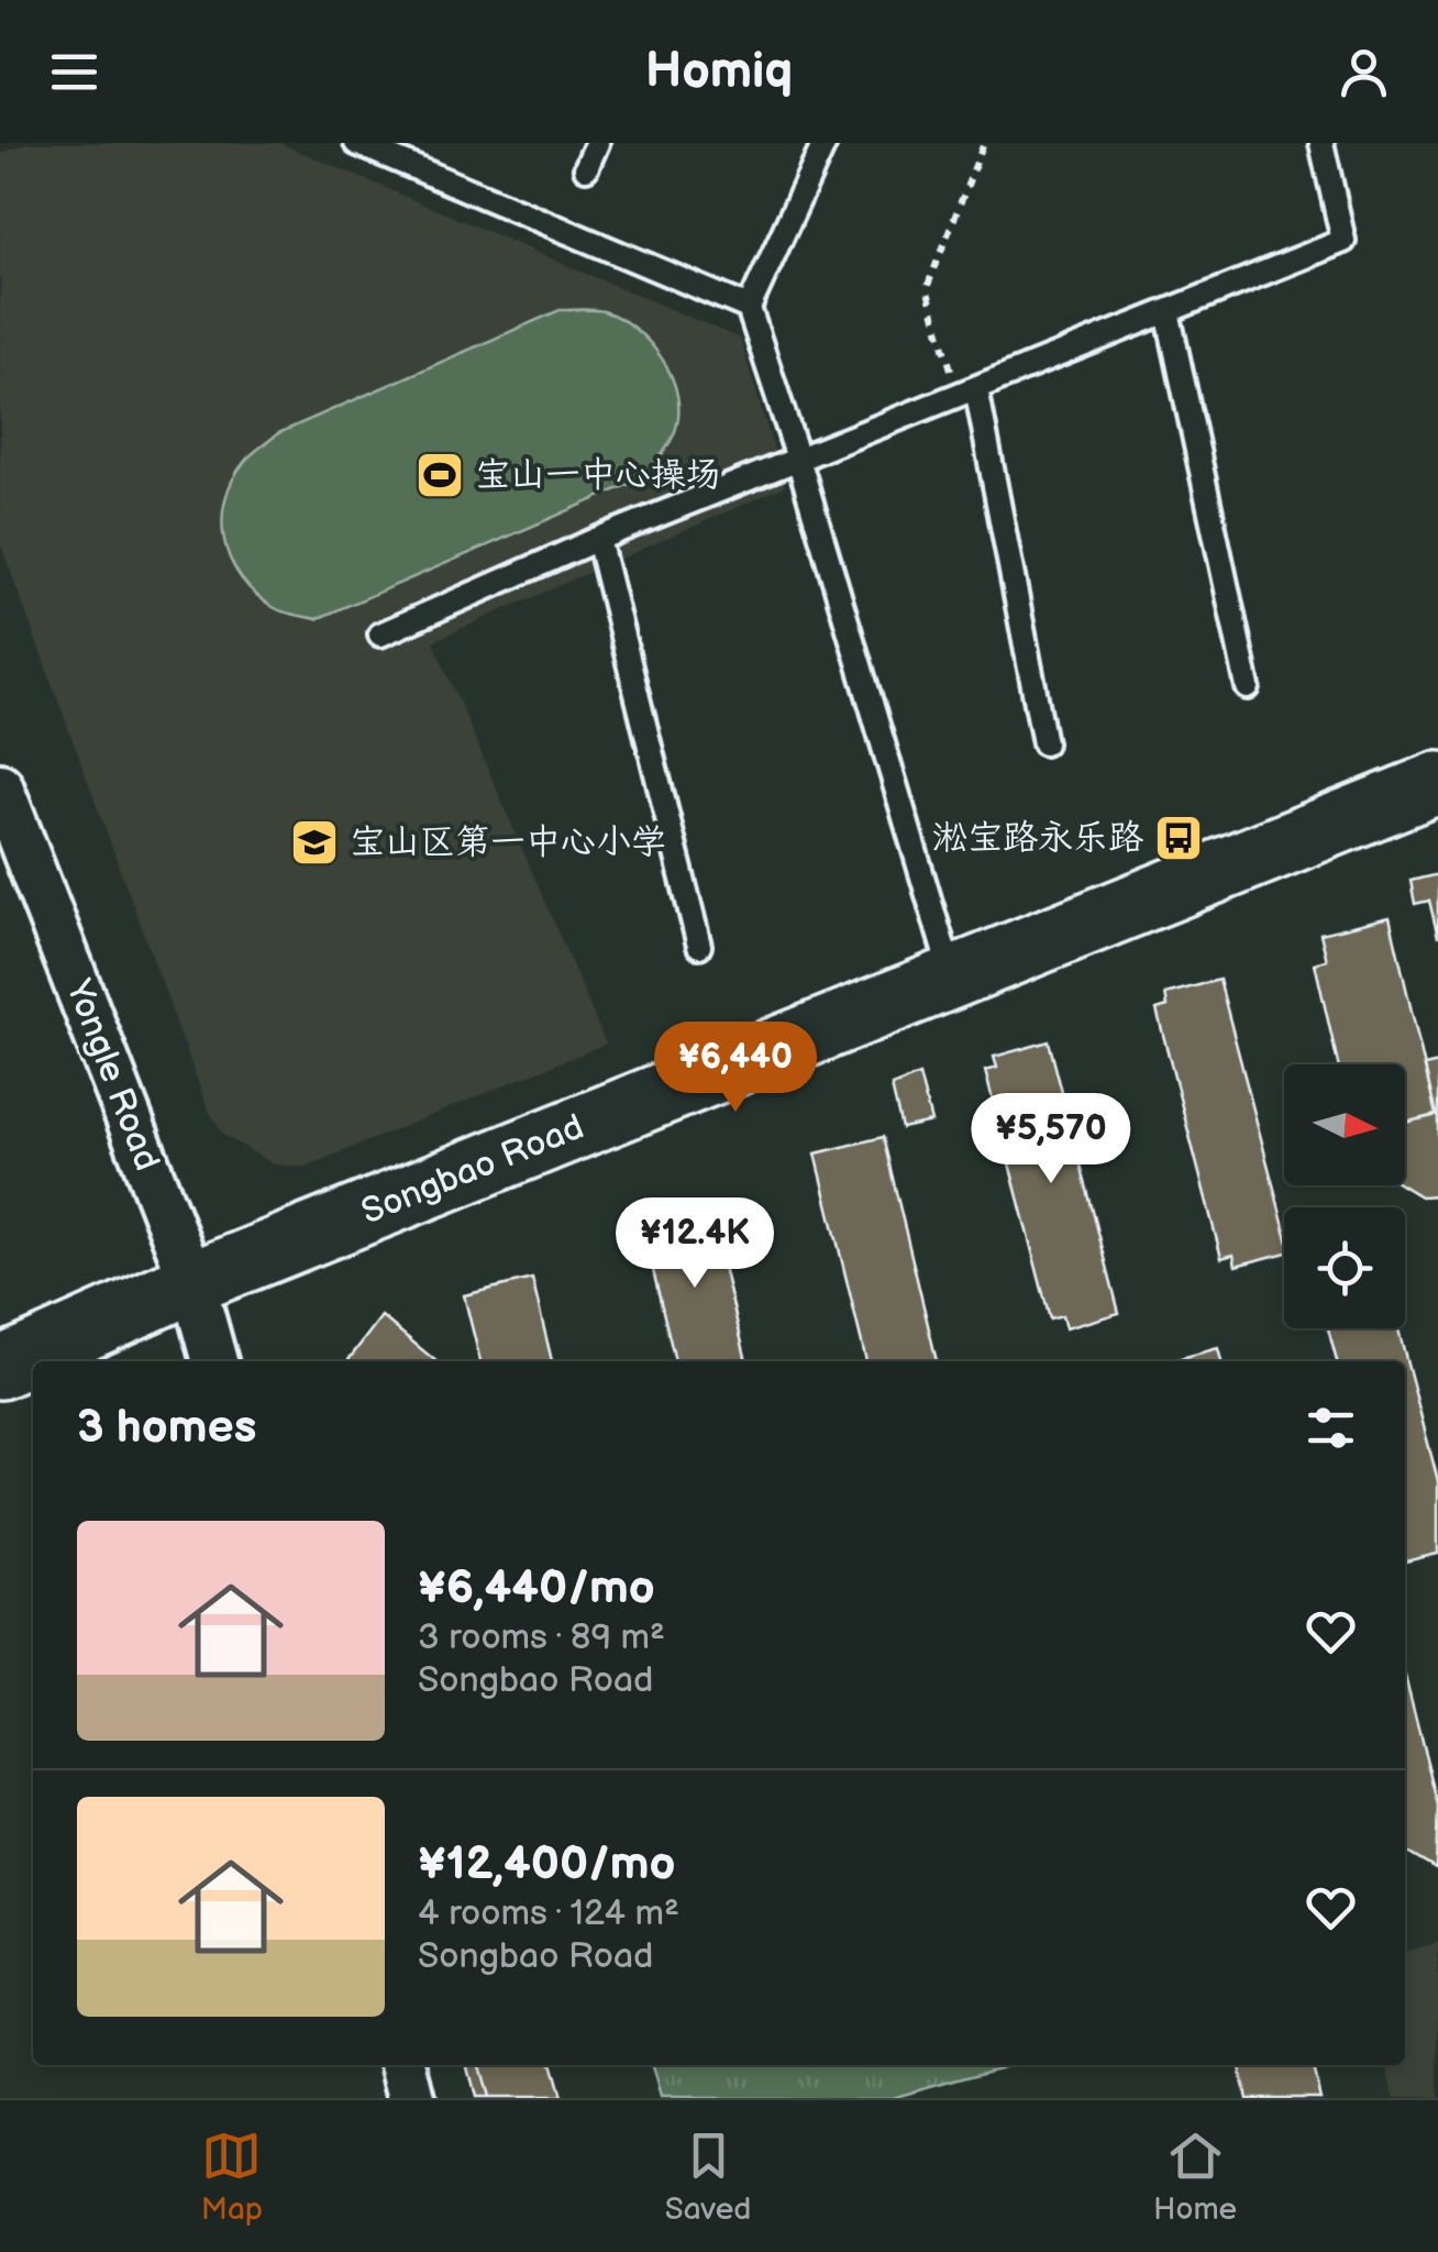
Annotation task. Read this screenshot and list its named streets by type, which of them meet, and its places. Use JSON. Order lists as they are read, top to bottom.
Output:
{
  "streets": {
    "main road": ["Songbao Road"],
    "street": ["Yongle Road"]
  },
  "crossings": [
    ["Yongle Road", "Songbao Road"]
  ],
  "places": {
    "sports": ["宝山一中心操场"],
    "bus stop": ["淞宝路永乐路"],
    "school or university": ["宝山区第一中心小学"]
  },
  "north": "right",
  "page": {
    "header": "Homiq",
    "price": ["¥6,440", "¥5,570", "¥12.4K"],
    "heading": "3 homes",
    "list": [
      {
        "name": "¥6,440/mo",
        "note": "3 rooms · 89 m² · Songbao Road"
      },
      {
        "name": "¥12,400/mo",
        "note": "4 rooms · 124 m² · Songbao Road"
      }
    ],
    "tabs": ["Map", "Saved", "Home"]
  }
}
